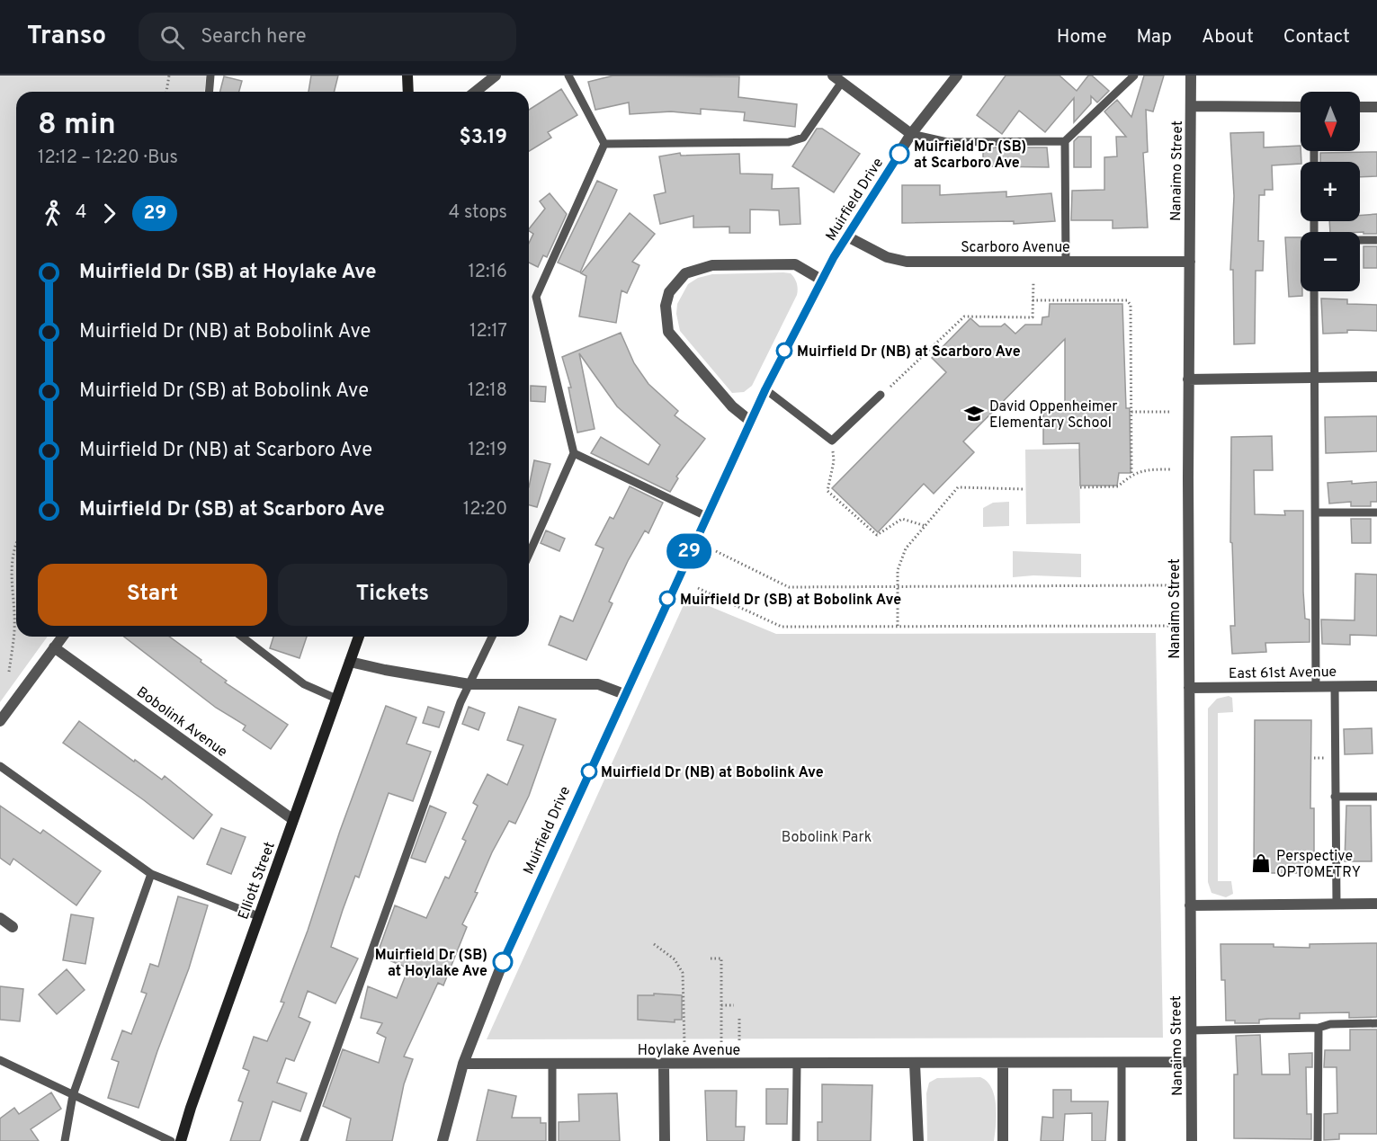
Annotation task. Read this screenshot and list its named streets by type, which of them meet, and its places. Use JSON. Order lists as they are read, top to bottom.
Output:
{
  "streets": {
    "street": [
      "Nanaimo Street",
      "Muirfield Drive",
      "Scarboro Avenue",
      "East 61st Avenue",
      "Bobolink Avenue",
      "Elliott Street",
      "Hoylake Avenue"
    ]
  },
  "crossings": [
    ["Nanaimo Street", "Scarboro Avenue"],
    ["Nanaimo Street", "East 61st Avenue"],
    ["Nanaimo Street", "Hoylake Avenue"],
    ["Muirfield Drive", "Scarboro Avenue"],
    ["Muirfield Drive", "Hoylake Avenue"],
    ["Bobolink Avenue", "Elliott Street"]
  ],
  "parks": ["Bobolink Park"],
  "places": {
    "other": [
      "Muirfield Dr (SB) at Scarboro Ave",
      "Muirfield Dr (NB) at Scarboro Ave",
      "Muirfield Dr (SB) at Bobolink Ave",
      "Muirfield Dr (NB) at Bobolink Ave",
      "Muirfield Dr (SB) at Hoylake Ave"
    ],
    "school or university": ["David Oppenheimer Elementary School"],
    "shop": ["Perspective OPTOMETRY"]
  },
  "lines": ["bus line 29"],
  "north": "bottom",
  "page": {
    "header": "Transo",
    "search": "Search here",
    "nav": [
      "Home",
      "Map",
      "About",
      "Contact"
    ],
    "on_map": "29",
    "map_buttons": ["+", "−"],
    "heading": ["8 min", "12:12 – 12:20 · Bus", "$3.19"],
    "legs": ["4", "29", "4 stops"],
    "list": [
      {
        "name": "Muirfield Dr (SB) at Hoylake Ave",
        "value": "12:16"
      },
      {
        "name": "Muirfield Dr (NB) at Bobolink Ave",
        "value": "12:17"
      },
      {
        "name": "Muirfield Dr (SB) at Bobolink Ave",
        "value": "12:18"
      },
      {
        "name": "Muirfield Dr (NB) at Scarboro Ave",
        "value": "12:19"
      },
      {
        "name": "Muirfield Dr (SB) at Scarboro Ave",
        "value": "12:20"
      }
    ],
    "buttons": ["Start", "Tickets"]
  }
}
